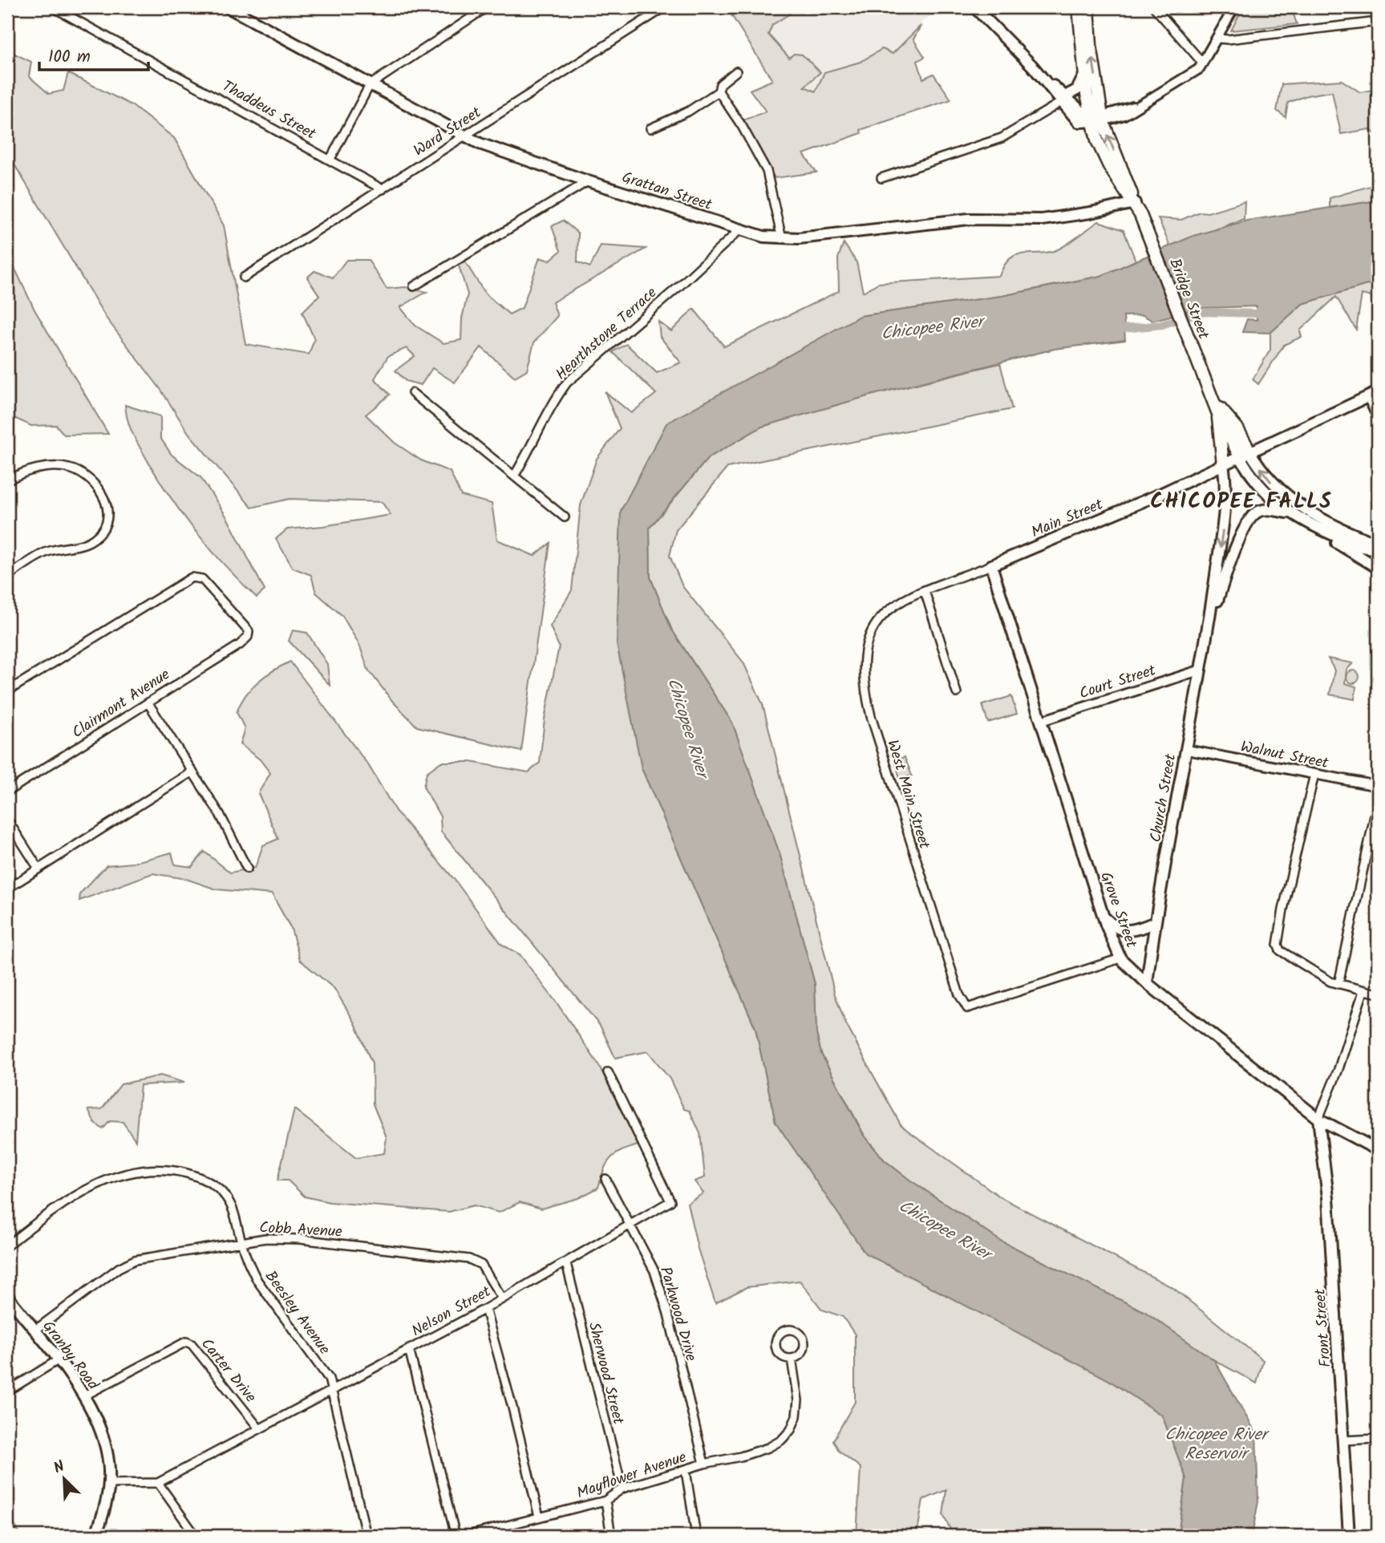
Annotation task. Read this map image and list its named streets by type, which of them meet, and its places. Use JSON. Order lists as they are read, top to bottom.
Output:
{
  "streets": {
    "main road": [
      "Grattan Street",
      "Bridge Street",
      "Main Street",
      "Church Street",
      "Grove Street",
      "Front Street",
      "Granby Road"
    ],
    "street": [
      "Thaddeus Street",
      "Ward Street",
      "Hearthstone Terrace",
      "Court Street",
      "Clairmont Avenue",
      "Walnut Street",
      "West Main Street",
      "Cobb Avenue",
      "Nelson Street",
      "Beesley Avenue",
      "Parkwood Drive",
      "Carter Drive",
      "Sherwood Street",
      "Mayflower Avenue"
    ]
  },
  "crossings": [
    ["Thaddeus Street", "Ward Street"],
    ["Ward Street", "Grattan Street"],
    ["Grattan Street", "Bridge Street"],
    ["Grattan Street", "Hearthstone Terrace"],
    ["Bridge Street", "Main Street"],
    ["Main Street", "West Main Street"],
    ["Main Street", "Church Street"],
    ["Main Street", "Grove Street"],
    ["Court Street", "Church Street"],
    ["Court Street", "Grove Street"],
    ["Walnut Street", "Church Street"],
    ["West Main Street", "Grove Street"],
    ["Church Street", "Grove Street"],
    ["Grove Street", "Front Street"],
    ["Cobb Avenue", "Nelson Street"],
    ["Cobb Avenue", "Beesley Avenue"],
    ["Cobb Avenue", "Granby Road"],
    ["Nelson Street", "Beesley Avenue"],
    ["Nelson Street", "Parkwood Drive"],
    ["Nelson Street", "Granby Road"],
    ["Nelson Street", "Carter Drive"],
    ["Nelson Street", "Sherwood Street"],
    ["Parkwood Drive", "Mayflower Avenue"],
    ["Granby Road", "Carter Drive"],
    ["Sherwood Street", "Mayflower Avenue"]
  ],
  "districts": ["CHICOPEE FALLS"],
  "water": ["Chicopee River", "Chicopee River Reservoir"],
  "scale_bar": "100 m",
  "north": "top left"
}
